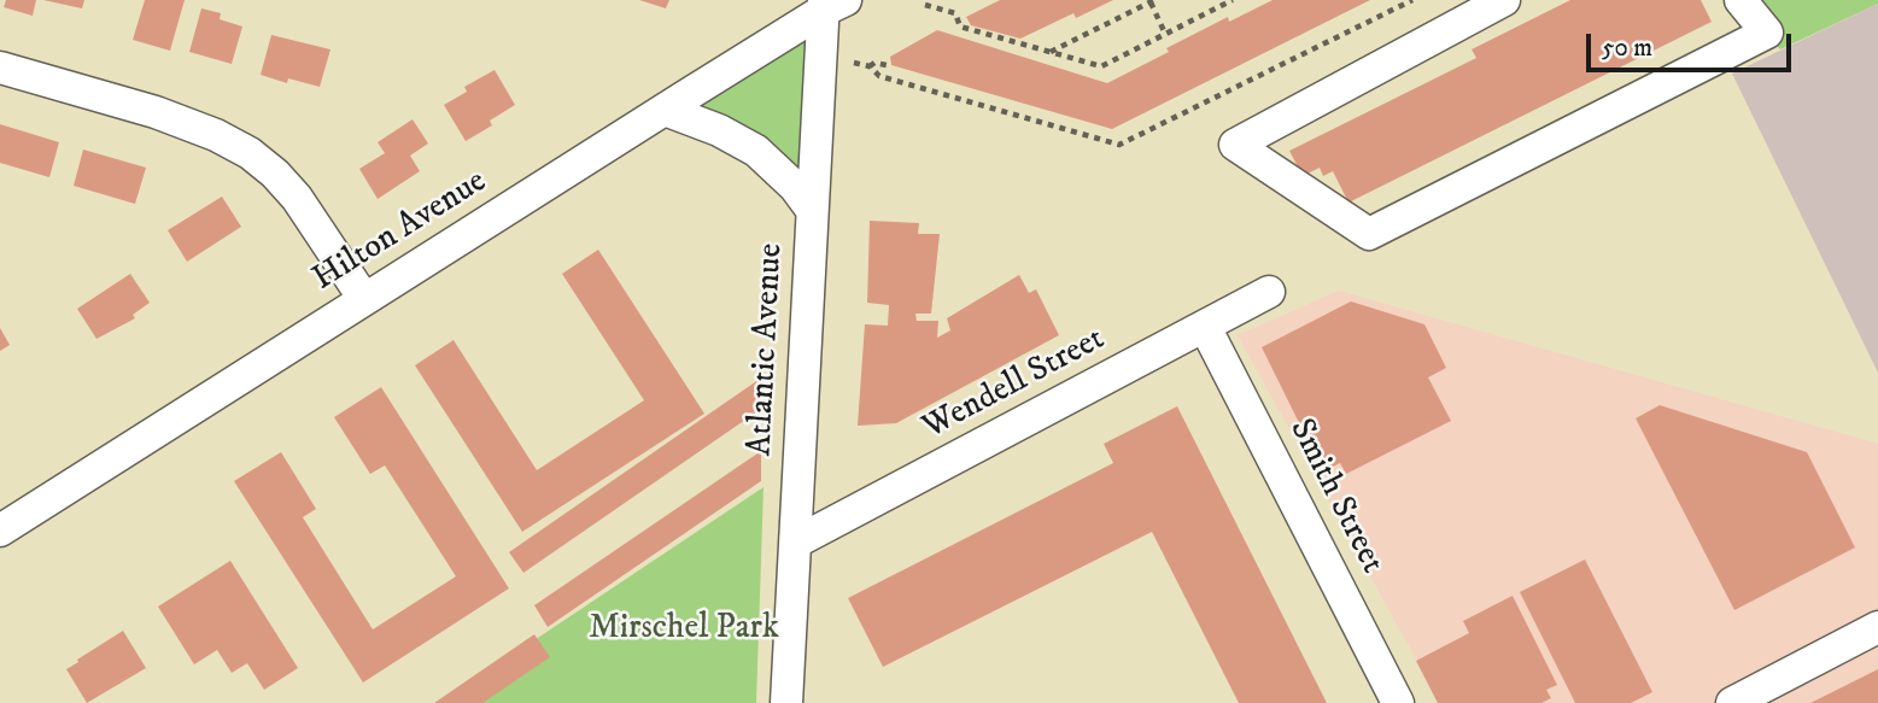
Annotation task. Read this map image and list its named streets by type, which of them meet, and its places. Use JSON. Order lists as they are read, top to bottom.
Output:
{
  "streets": {
    "street": [
      "Hilton Avenue",
      "Atlantic Avenue",
      "Wendell Street",
      "Smith Street"
    ]
  },
  "crossings": [
    ["Hilton Avenue", "Atlantic Avenue"],
    ["Atlantic Avenue", "Wendell Street"],
    ["Wendell Street", "Smith Street"]
  ],
  "parks": ["Mirschel Park"],
  "scale_bar": "50 m"
}
